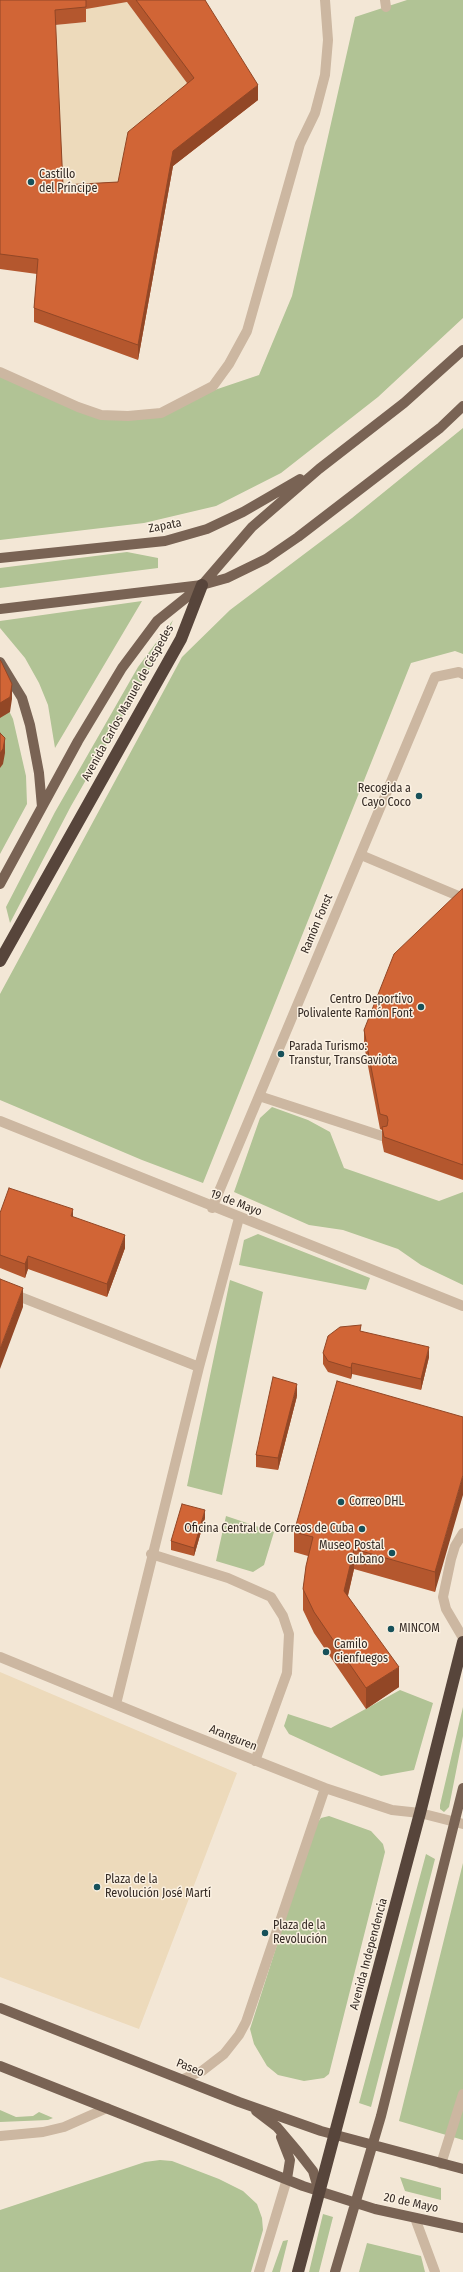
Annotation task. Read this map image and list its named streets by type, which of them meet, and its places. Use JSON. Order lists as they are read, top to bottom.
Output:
{
  "streets": {
    "highway": ["Avenida Carlos Manuel de Céspedes", "Avenida Independencia"],
    "main road": ["Zapata", "Paseo", "20 de Mayo"],
    "street": ["Ramón Fonst", "19 de Mayo", "Aranguren"]
  },
  "crossings": [
    ["Zapata", "Avenida Carlos Manuel de Céspedes"],
    ["Ramón Fonst", "19 de Mayo"],
    ["Aranguren", "Avenida Independencia"],
    ["Avenida Independencia", "Paseo"]
  ],
  "places": [
    "Castillo del Príncipe",
    "Recogida a Cayo Coco",
    "Centro Deportivo Polivalente Ramón Font",
    "Parada Turismo: Transtur, TransGaviota",
    "Correo DHL",
    "Oficina Central de Correos de Cuba",
    "Museo Postal Cubano",
    "MINCOM",
    "Camilo Cienfuegos",
    "Plaza de la Revolución José Martí",
    "Plaza de la Revolución"
  ]
}
